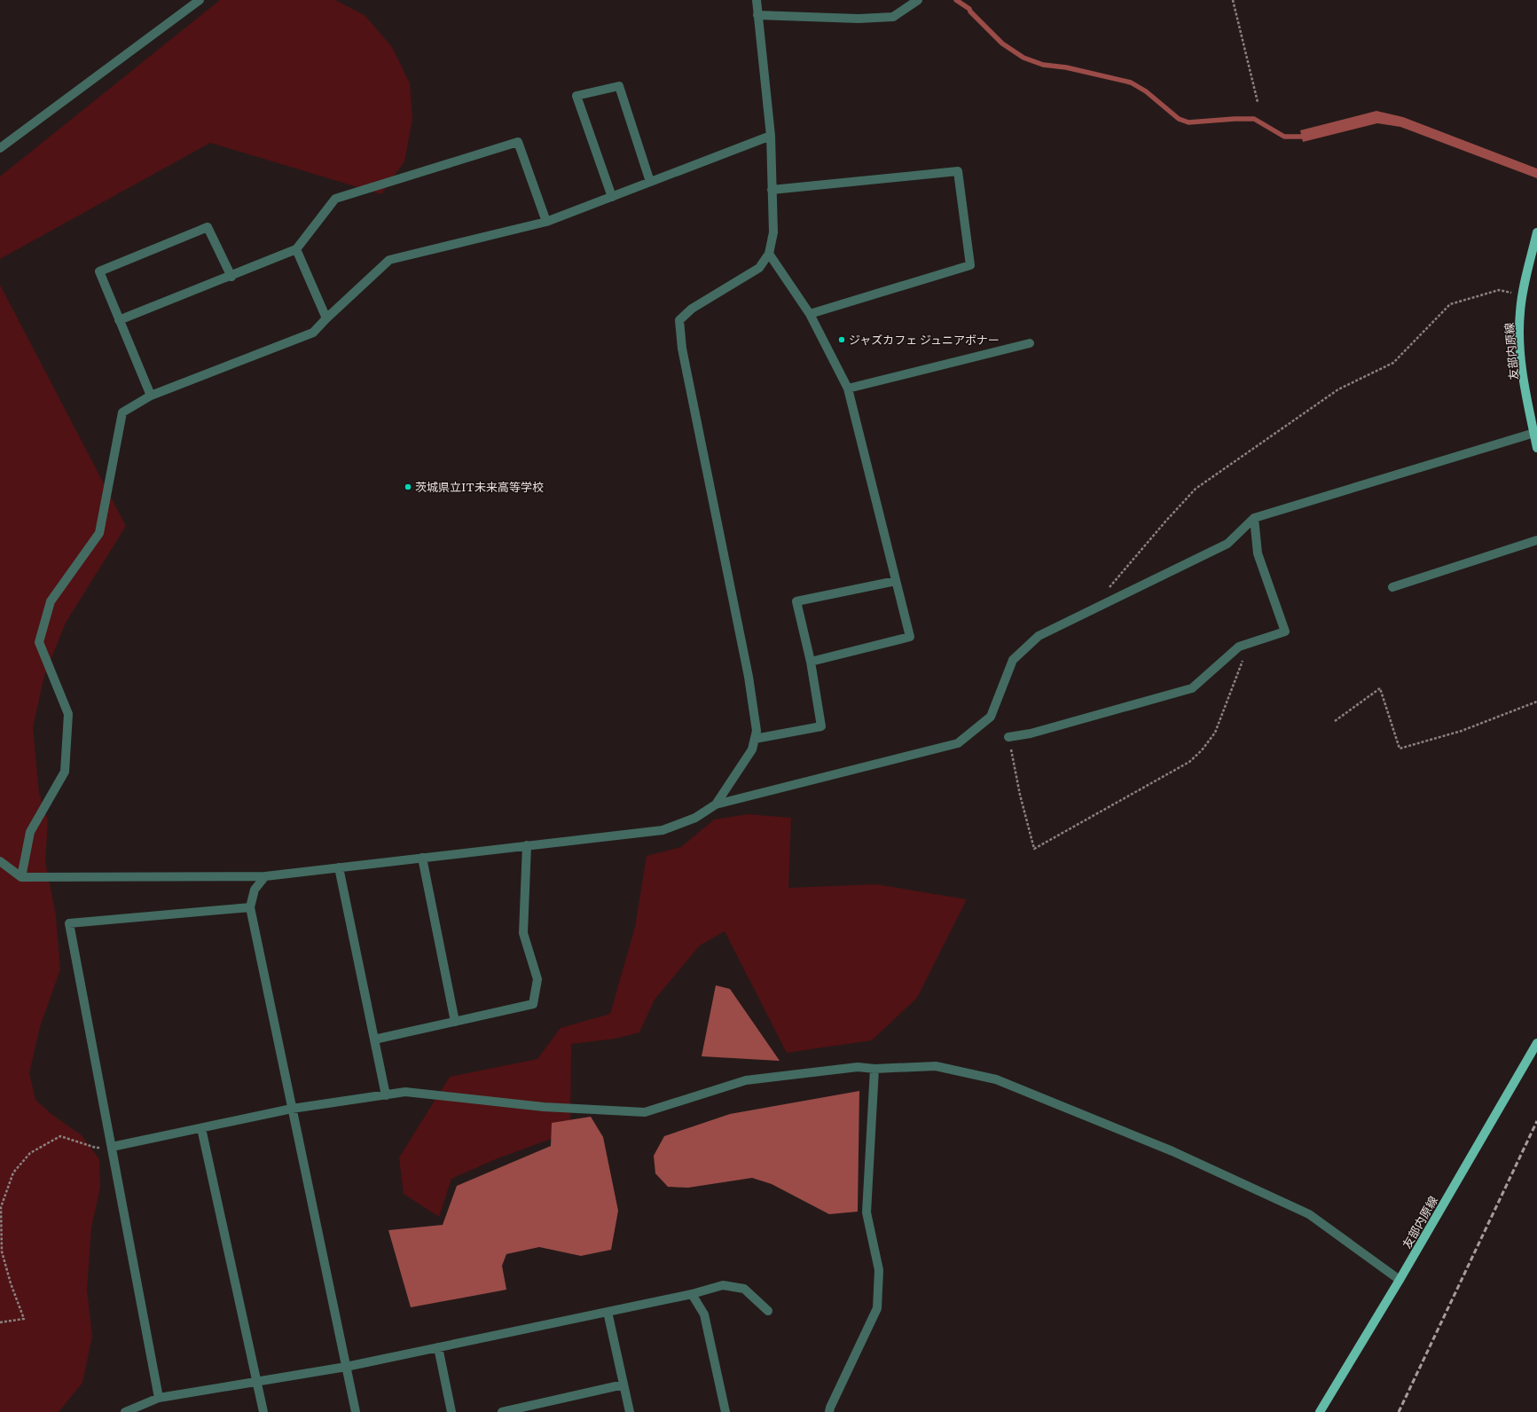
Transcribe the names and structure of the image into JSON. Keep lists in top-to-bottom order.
{
  "streets": {
    "main road": ["友部内原線"]
  },
  "places": ["ジャズカフェ ジュニアボナー", "茨城県立IT未来高等学校"]
}
